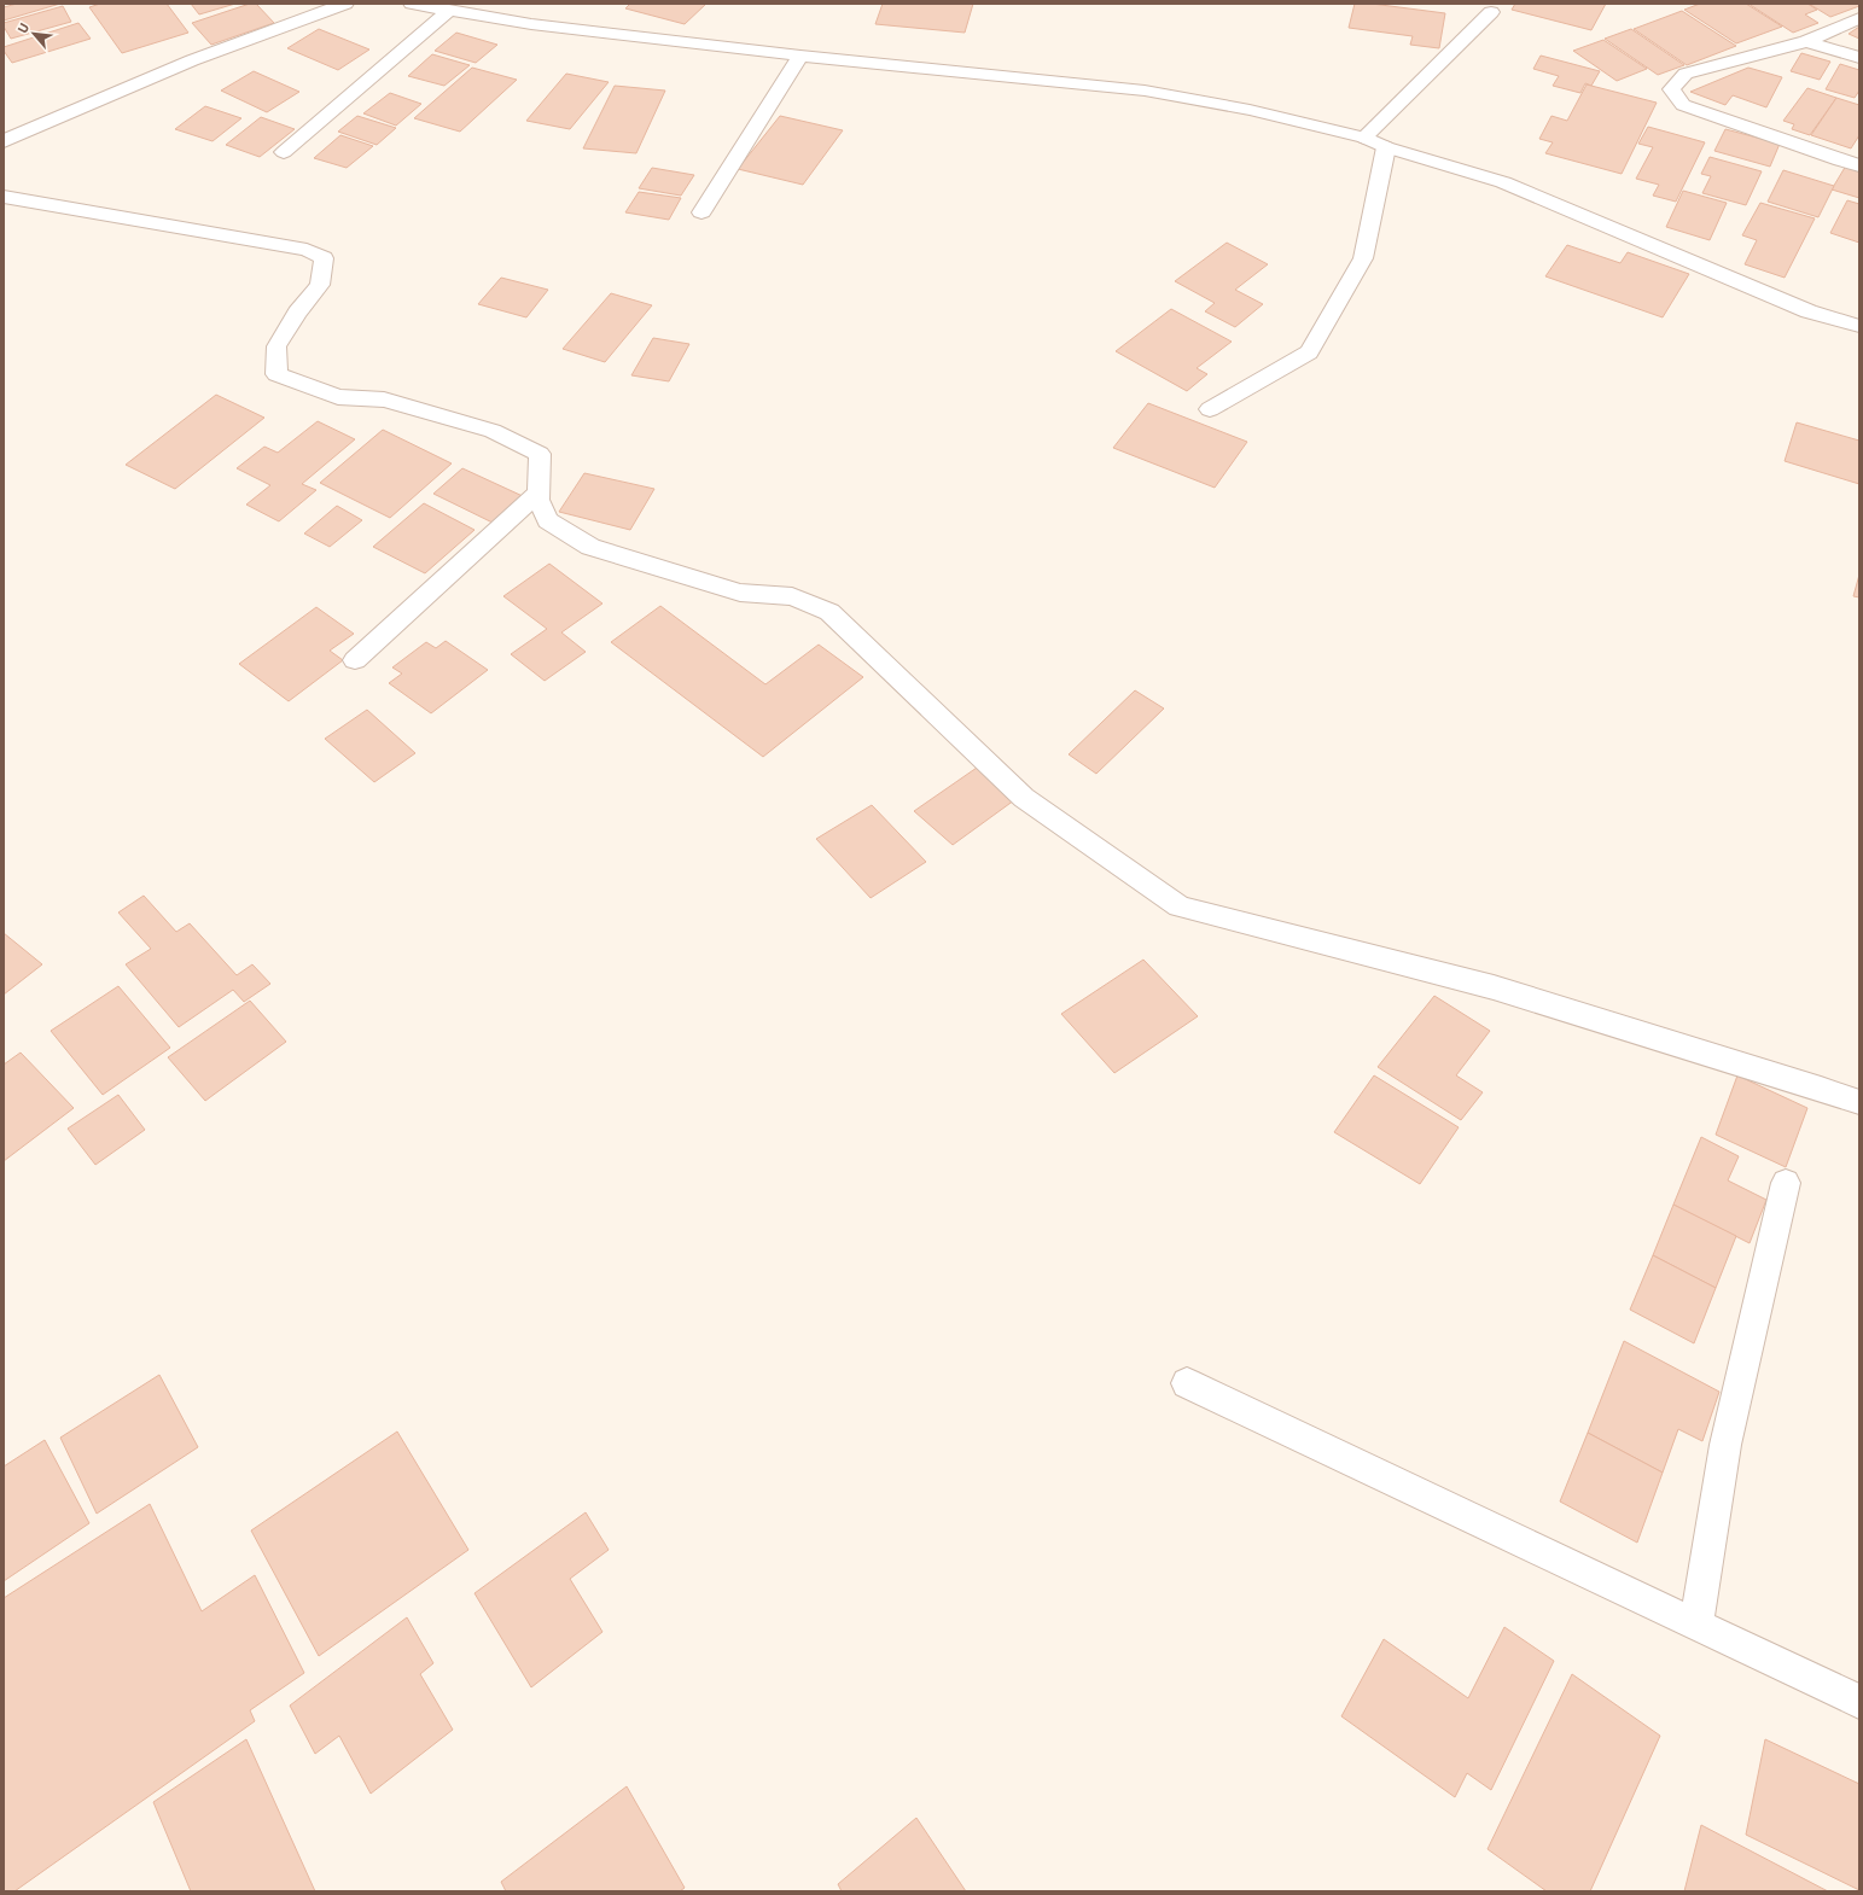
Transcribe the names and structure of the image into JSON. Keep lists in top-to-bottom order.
{
  "north": "top left"
}
